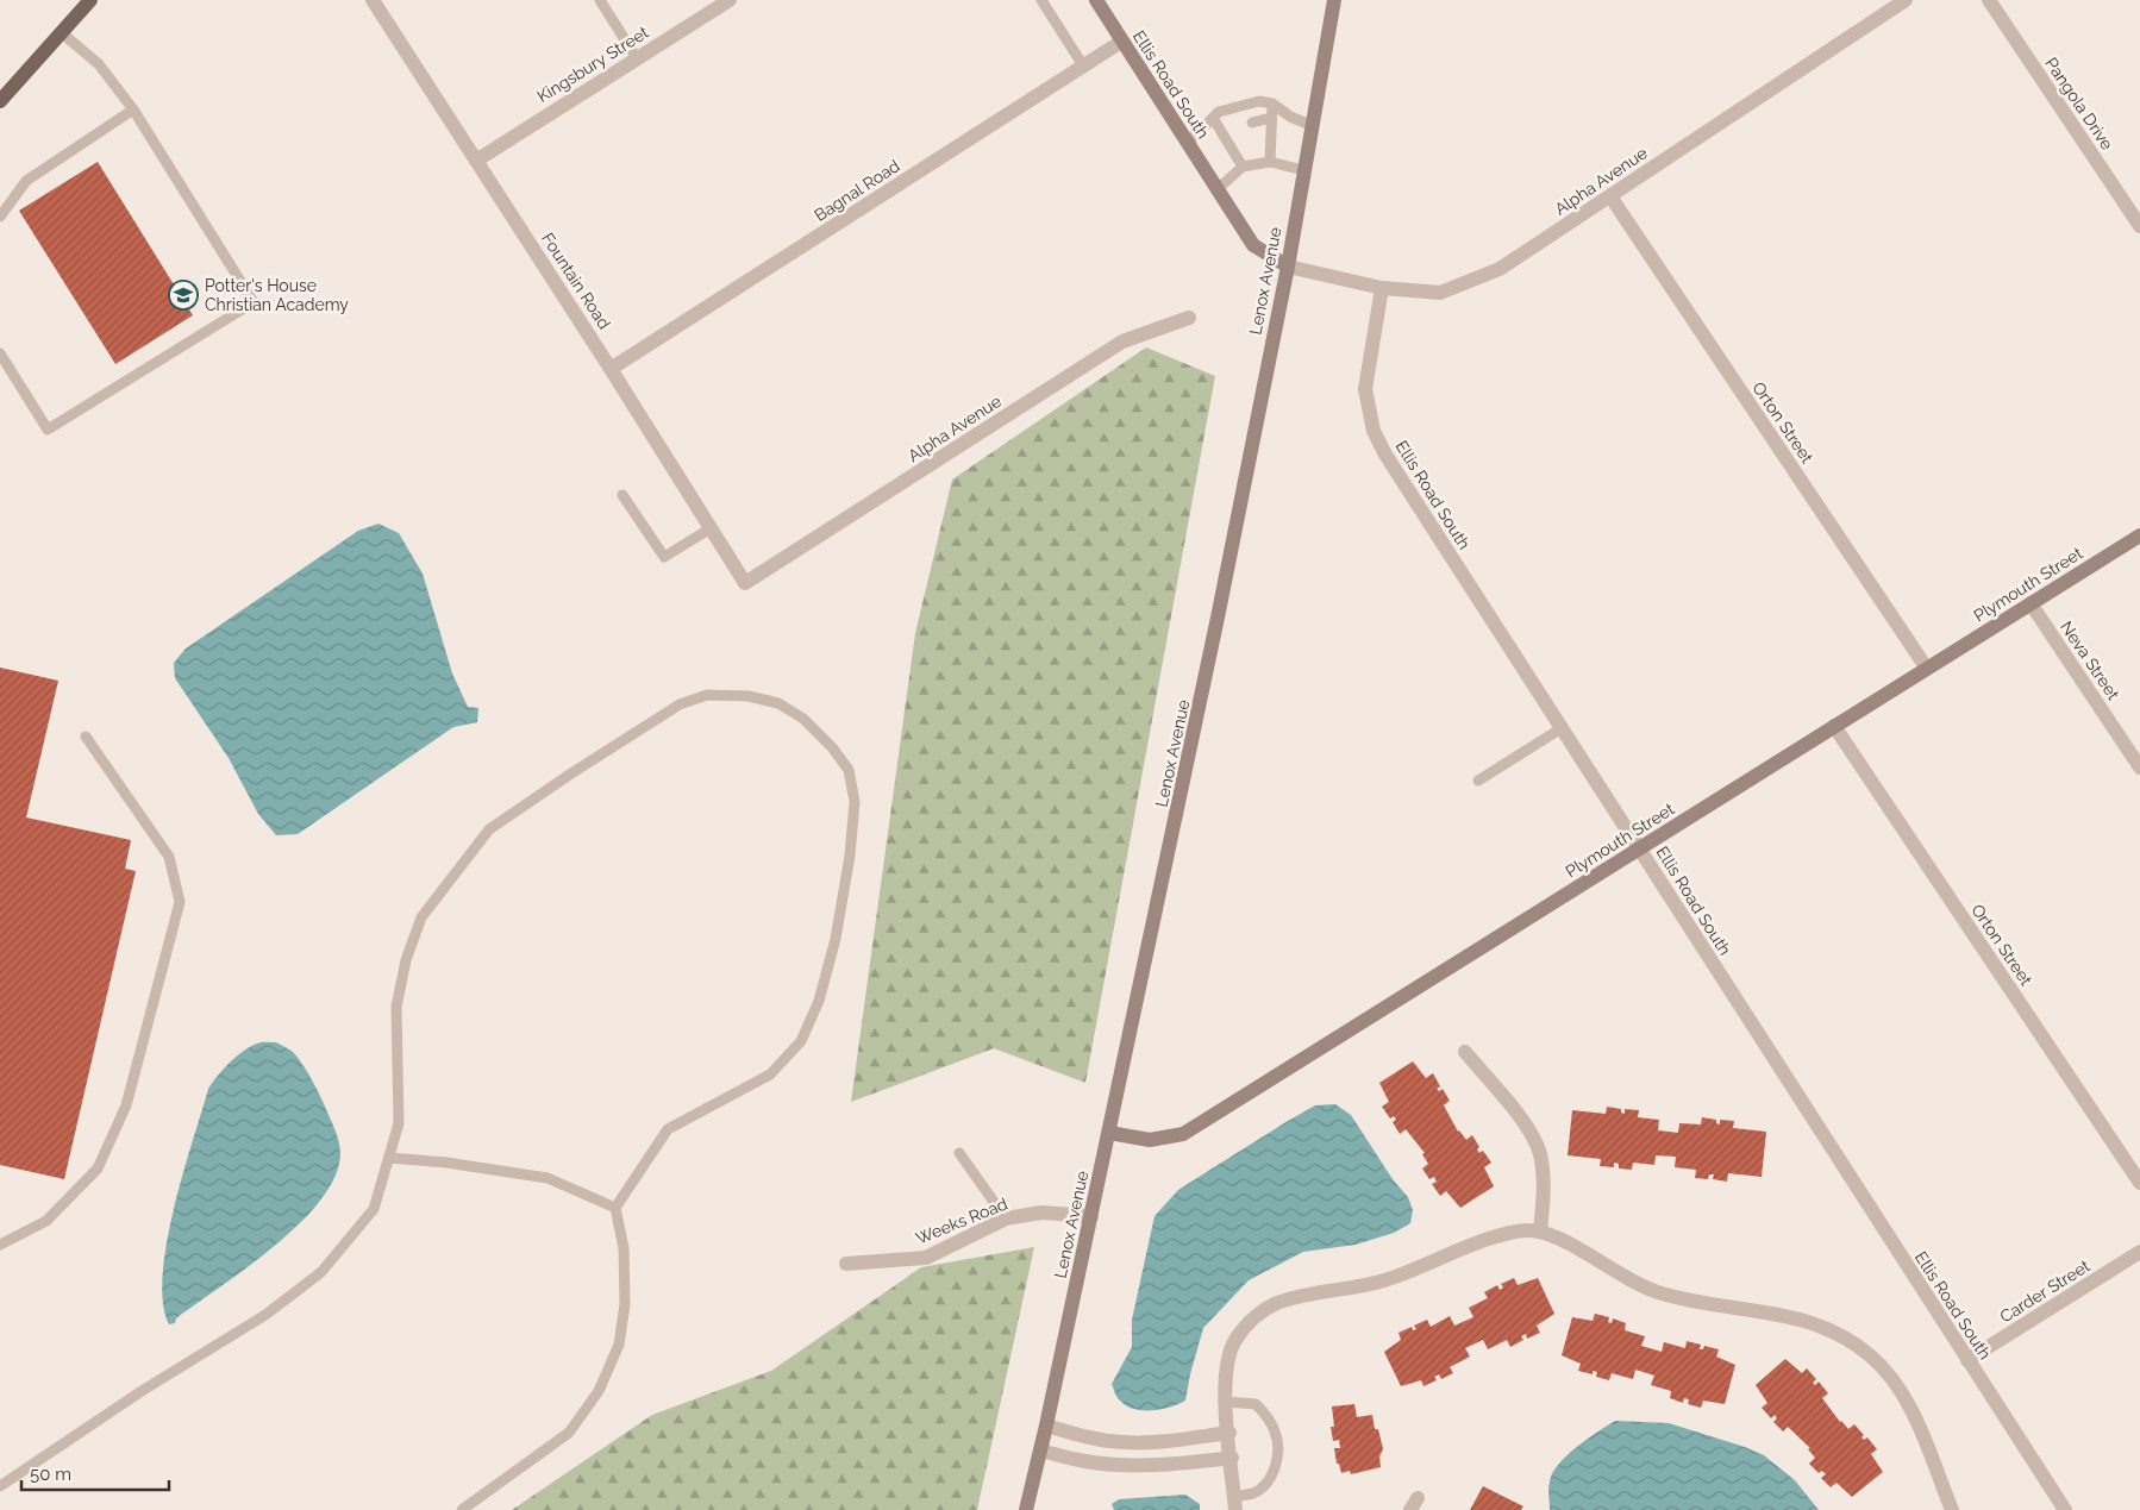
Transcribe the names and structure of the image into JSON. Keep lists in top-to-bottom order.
{
  "streets": {
    "main road": ["Ellis Road South", "Lenox Avenue", "Plymouth Street"],
    "street": [
      "Kingsbury Street",
      "Pangola Drive",
      "Alpha Avenue",
      "Bagnal Road",
      "Fountain Road",
      "Orton Street",
      "Neva Street",
      "Weeks Road",
      "Carder Street"
    ]
  },
  "crossings": [
    ["Kingsbury Street", "Fountain Road"],
    ["Ellis Road South", "Alpha Avenue"],
    ["Ellis Road South", "Bagnal Road"],
    ["Ellis Road South", "Lenox Avenue"],
    ["Ellis Road South", "Plymouth Street"],
    ["Ellis Road South", "Carder Street"],
    ["Alpha Avenue", "Fountain Road"],
    ["Alpha Avenue", "Lenox Avenue"],
    ["Alpha Avenue", "Orton Street"],
    ["Bagnal Road", "Fountain Road"],
    ["Lenox Avenue", "Plymouth Street"],
    ["Lenox Avenue", "Weeks Road"],
    ["Orton Street", "Plymouth Street"],
    ["Plymouth Street", "Neva Street"]
  ],
  "places": {
    "school or university": ["Potter's House Christian Academy"]
  },
  "scale_bar": "50 m"
}
